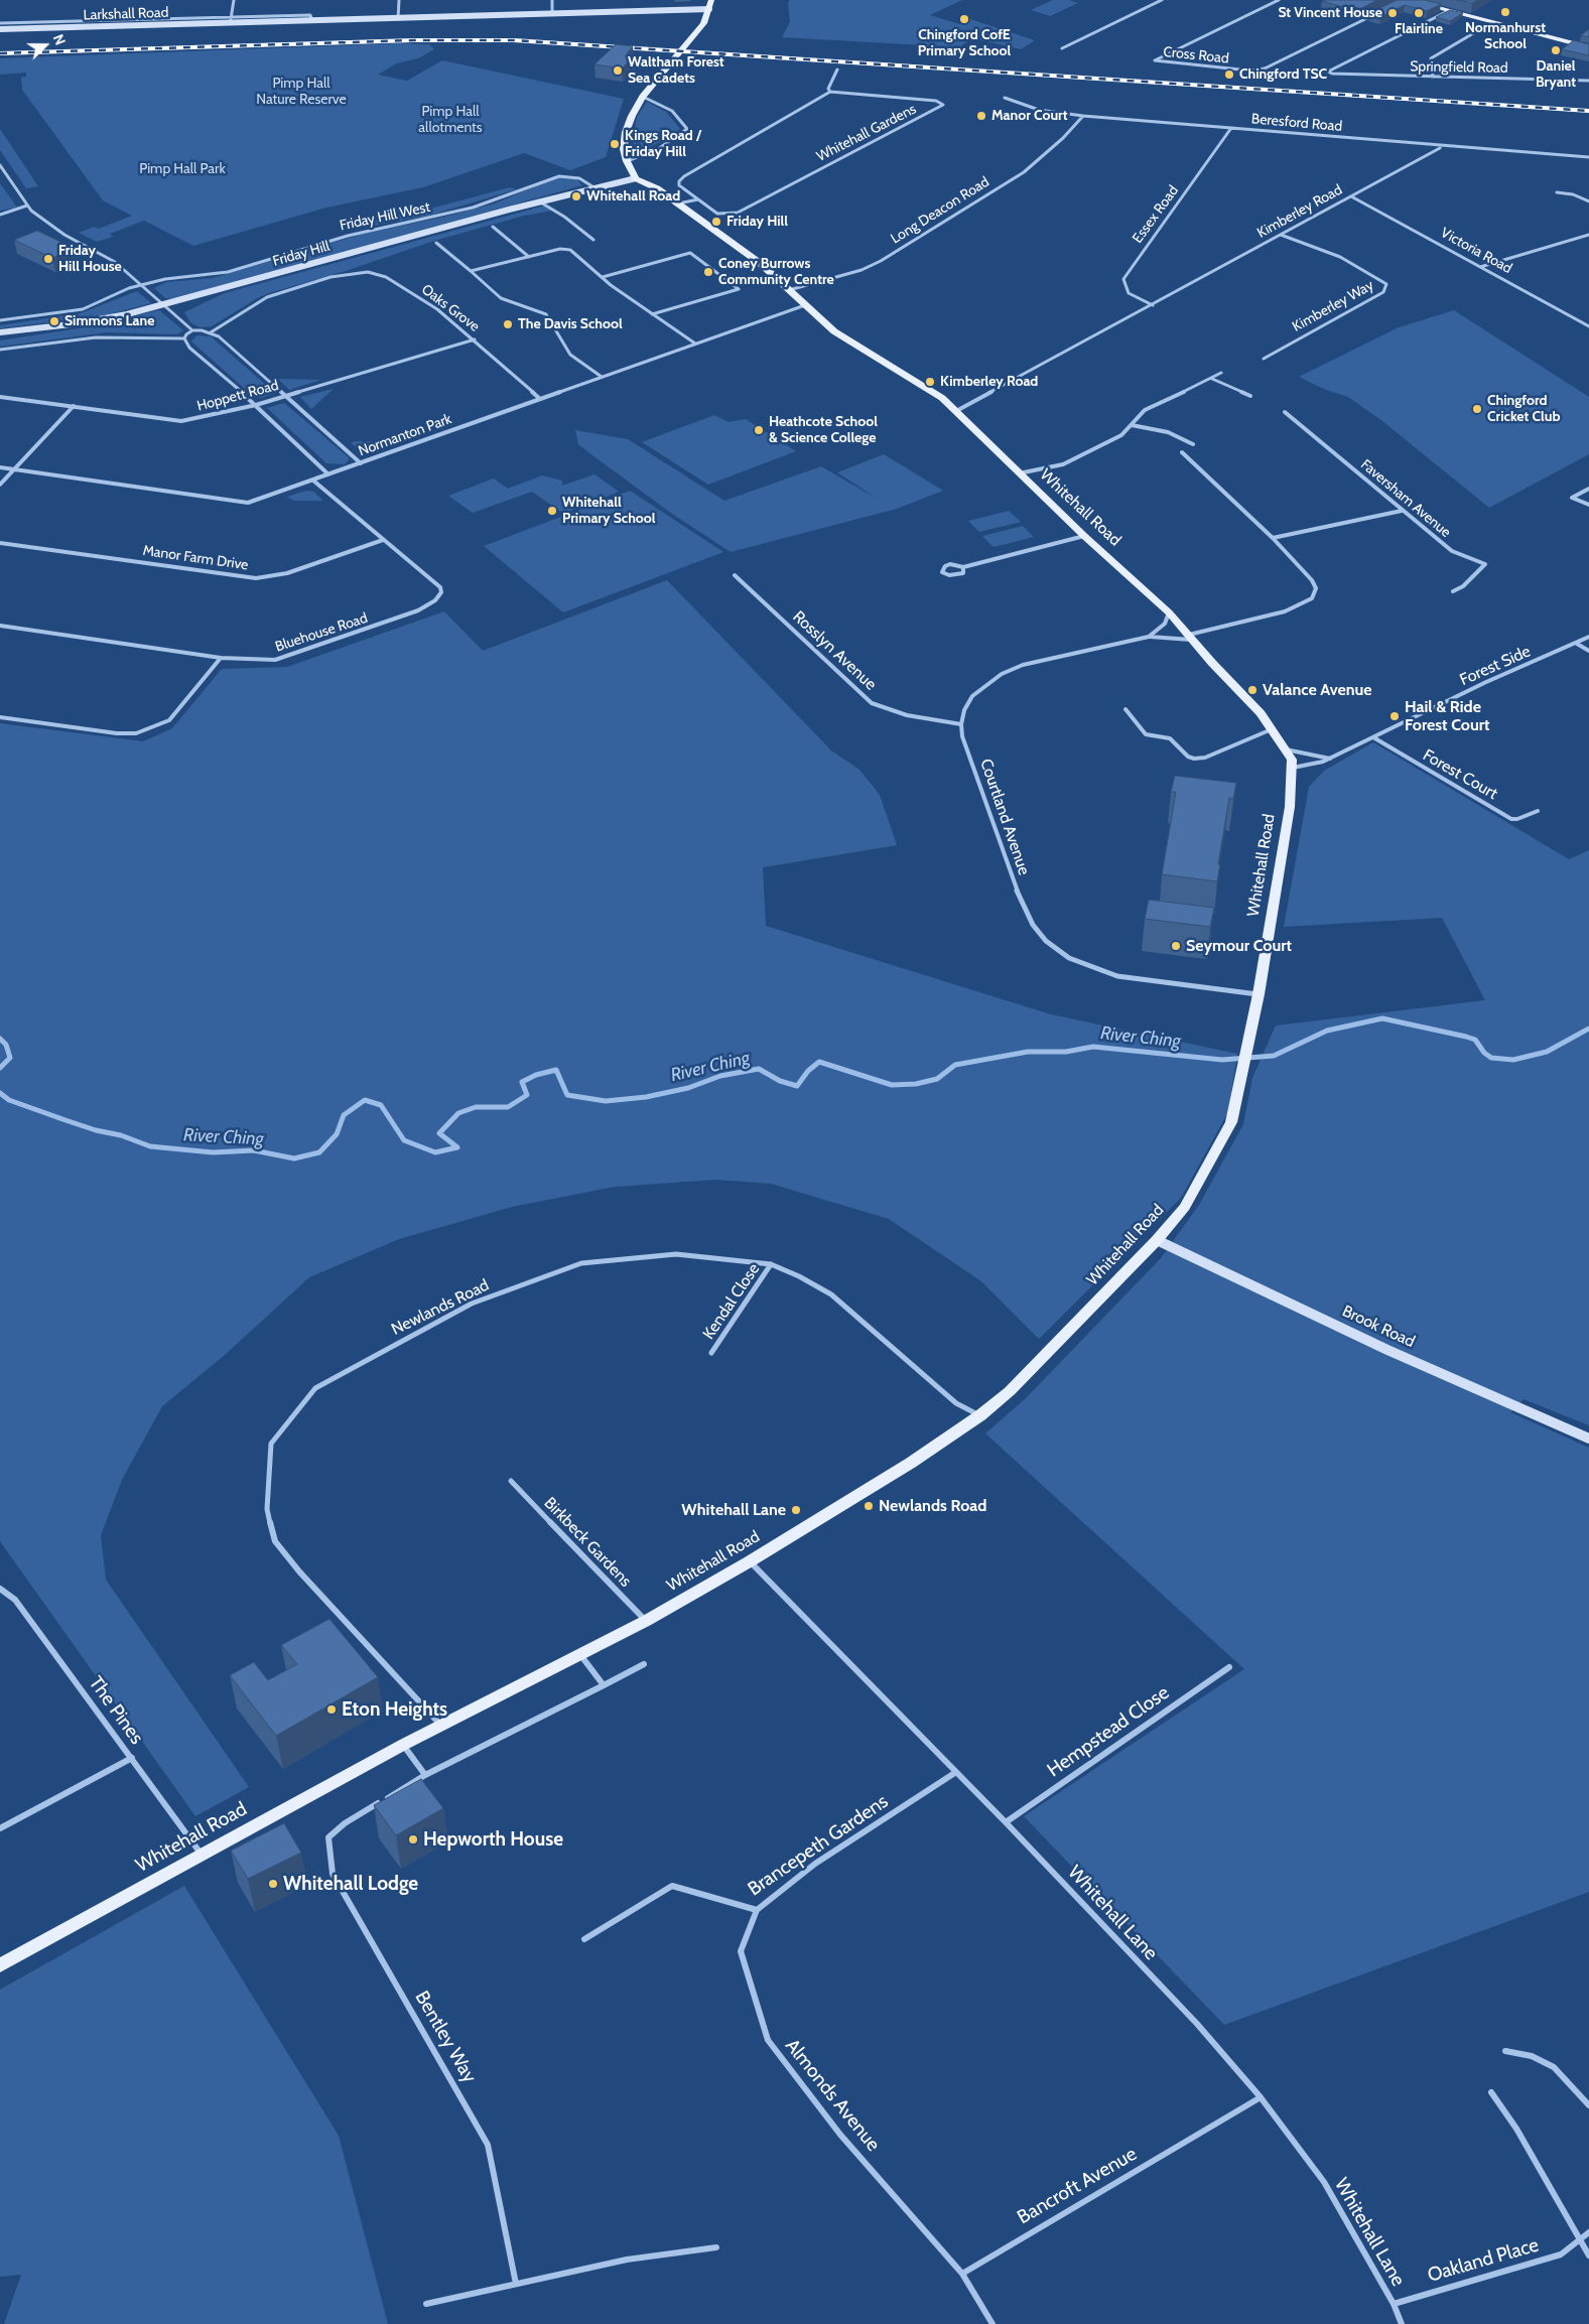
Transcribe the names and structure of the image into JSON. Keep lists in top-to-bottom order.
{
  "streets": {
    "main road": [
      "Larkshall Road",
      "Friday Hill",
      "Whitehall Road",
      "Brook Road"
    ],
    "street": [
      "Cross Road",
      "Springfield Road",
      "Beresford Road",
      "Whitehall Gardens",
      "Long Deacon Road",
      "Kimberley Road",
      "Essex Road",
      "Friday Hill West",
      "Victoria Road",
      "Kimberley Way",
      "Oaks Grove",
      "Hoppett Road",
      "Normanton Park",
      "Faversham Avenue",
      "Manor Farm Drive",
      "Bluehouse Road",
      "Rosslyn Avenue",
      "Forest Side",
      "Forest Court",
      "Courtland Avenue",
      "Kendal Close",
      "Newlands Road",
      "Birkbeck Gardens",
      "The Pines",
      "Hempstead Close",
      "Brancepeth Gardens",
      "Whitehall Lane",
      "Bentley Way",
      "Almonds Avenue",
      "Bancroft Avenue",
      "Oakland Place"
    ]
  },
  "crossings": [
    ["Beresford Road", "Long Deacon Road"],
    ["Beresford Road", "Kimberley Road"],
    ["Beresford Road", "Essex Road"],
    ["Long Deacon Road", "Whitehall Road"],
    ["Kimberley Road", "Essex Road"],
    ["Kimberley Road", "Victoria Road"],
    ["Kimberley Road", "Kimberley Way"],
    ["Kimberley Road", "Whitehall Road"],
    ["Friday Hill West", "Friday Hill"],
    ["Friday Hill", "Whitehall Road"],
    ["Oaks Grove", "Hoppett Road"],
    ["Oaks Grove", "Normanton Park"],
    ["Normanton Park", "Whitehall Road"],
    ["Normanton Park", "Bluehouse Road"],
    ["Whitehall Road", "Forest Side"],
    ["Whitehall Road", "Courtland Avenue"],
    ["Whitehall Road", "Newlands Road"],
    ["Whitehall Road", "Brook Road"],
    ["Whitehall Road", "Birkbeck Gardens"],
    ["Whitehall Road", "The Pines"],
    ["Whitehall Road", "Whitehall Lane"],
    ["Manor Farm Drive", "Bluehouse Road"],
    ["Rosslyn Avenue", "Courtland Avenue"],
    ["Forest Side", "Forest Court"],
    ["Kendal Close", "Newlands Road"],
    ["Hempstead Close", "Whitehall Lane"],
    ["Brancepeth Gardens", "Whitehall Lane"],
    ["Brancepeth Gardens", "Almonds Avenue"],
    ["Whitehall Lane", "Bancroft Avenue"],
    ["Whitehall Lane", "Oakland Place"],
    ["Almonds Avenue", "Bancroft Avenue"]
  ],
  "water": ["River Ching"],
  "parks": ["Pimp Hall Nature Reserve", "Pimp Hall allotments", "Pimp Hall Park"],
  "places": [
    "Normanhurst School",
    "St Vincent House",
    "Flairline",
    "Chingford CofE Primary School",
    "Daniel Bryant",
    "Waltham Forest Sea Cadets",
    "Chingford TSC",
    "Manor Court",
    "Kings Road / Friday Hill",
    "Whitehall Road",
    "Friday Hill",
    "Friday Hill House",
    "Coney Burrows Community Centre",
    "Simmons Lane",
    "The Davis School",
    "Kimberley Road",
    "Chingford Cricket Club",
    "Heathcote School & Science College",
    "Whitehall Primary School",
    "Valance Avenue",
    "Hail & Ride Forest Court",
    "Seymour Court",
    "Newlands Road",
    "Whitehall Lane",
    "Eton Heights",
    "Hepworth House",
    "Whitehall Lodge"
  ],
  "north": "right"
}
